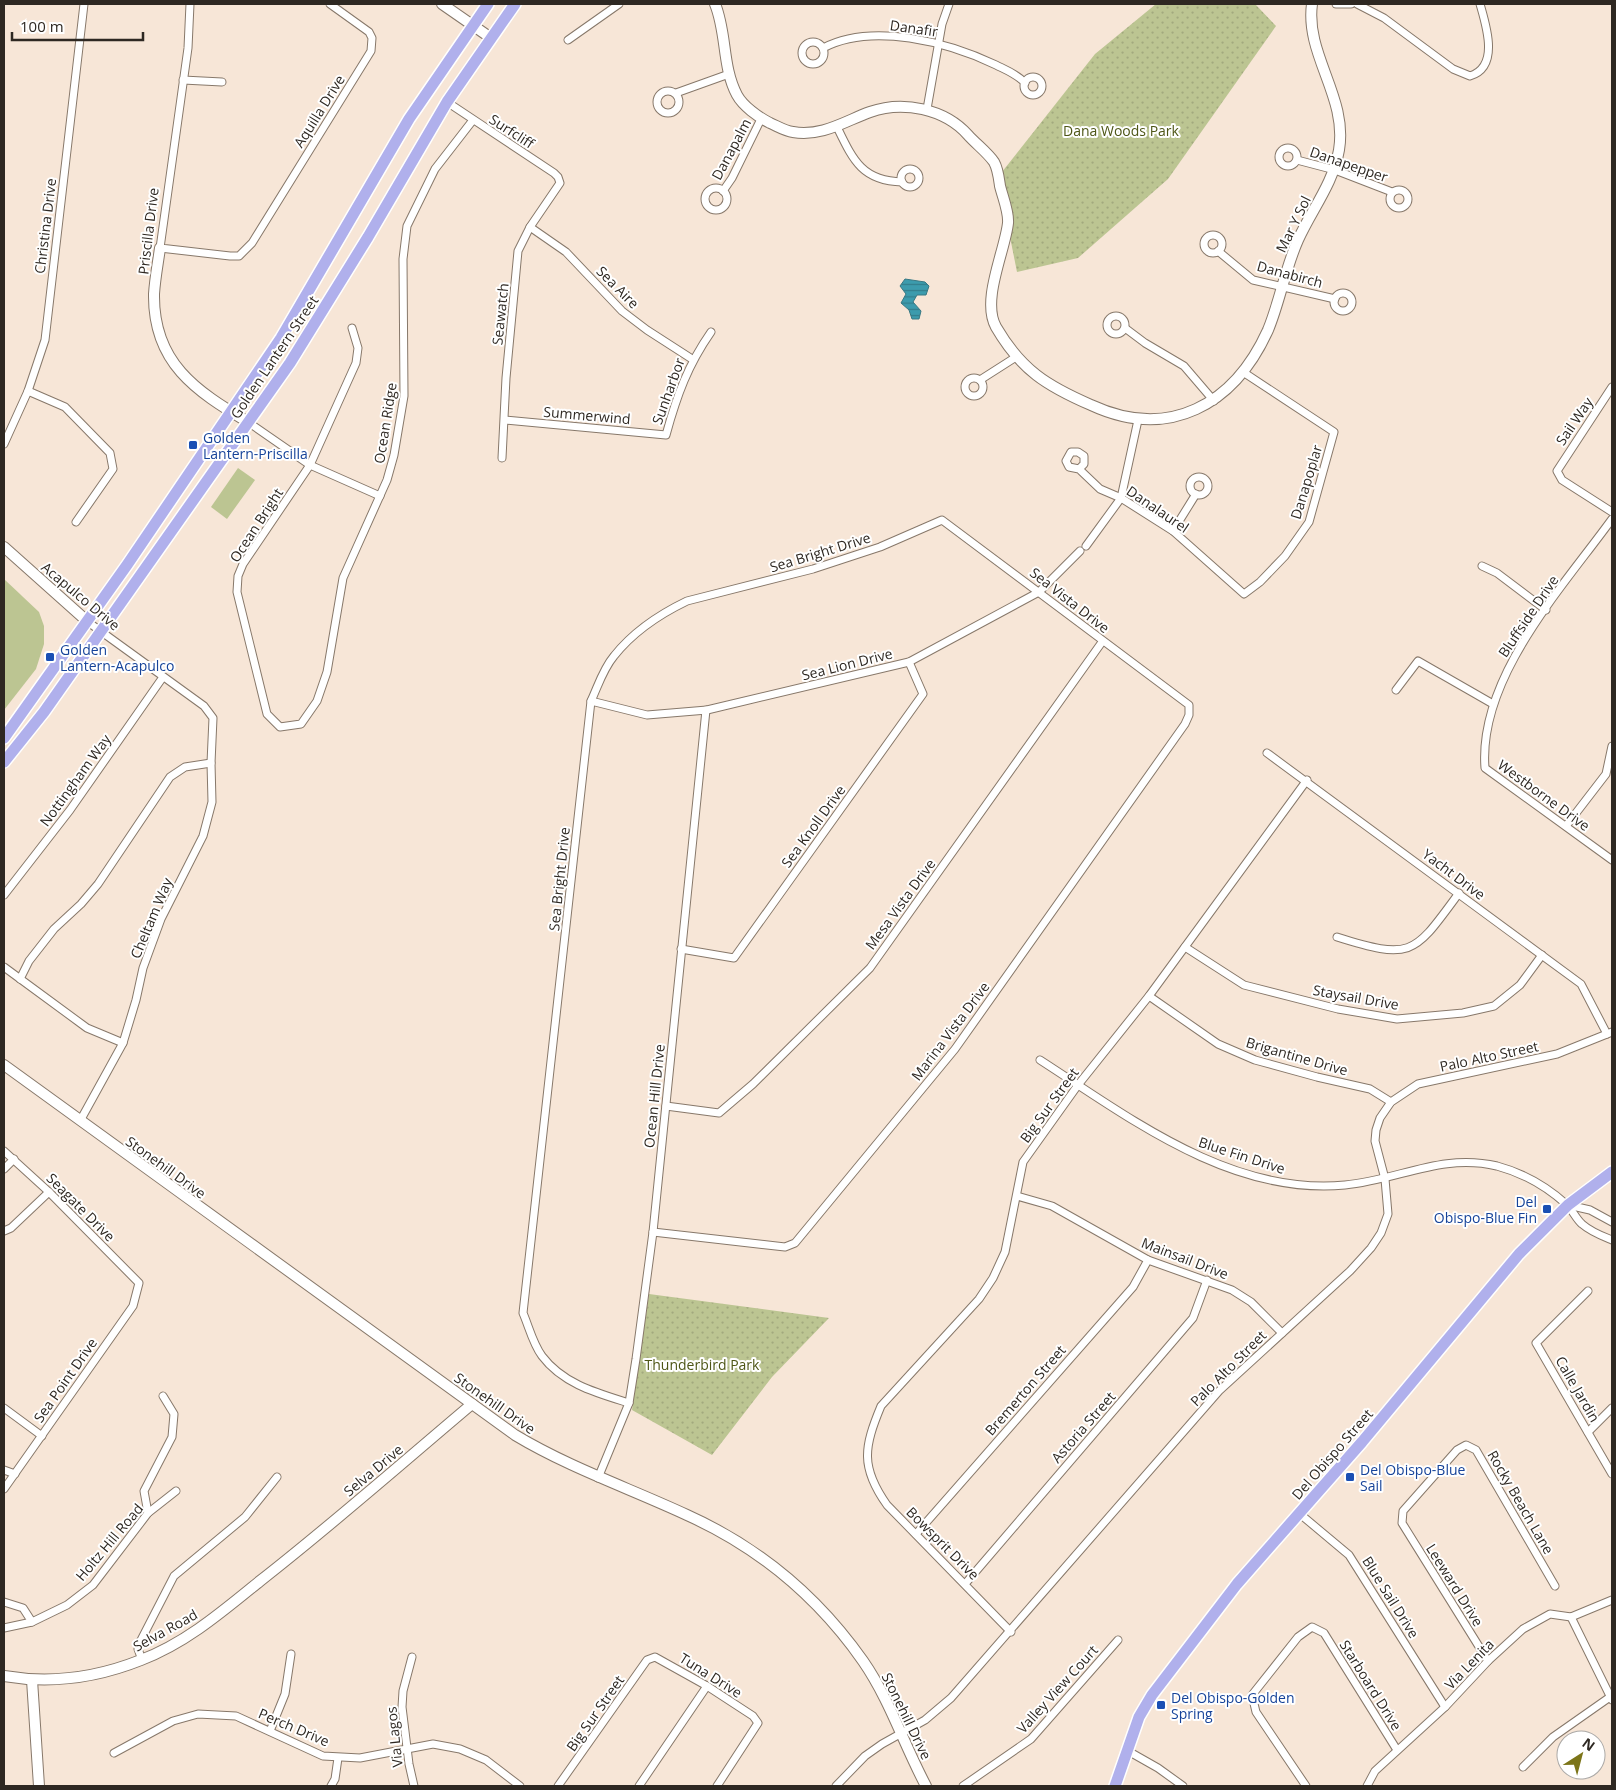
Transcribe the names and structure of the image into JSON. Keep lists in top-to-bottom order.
{
  "streets": {
    "main road": ["Golden Lantern Street", "Del Obispo Street"],
    "street": [
      "Danafir",
      "Aquilla Drive",
      "Surfcliff",
      "Danapalm",
      "Danapepper",
      "Mar Y Sol",
      "Christina Drive",
      "Priscilla Drive",
      "Danabirch",
      "Sea Aire",
      "Seawatch",
      "Sunharbor",
      "Summerwind",
      "Sail Way",
      "Ocean Ridge",
      "Danapoplar",
      "Danalaurel",
      "Ocean Bright",
      "Sea Bright Drive",
      "Acapulco Drive",
      "Sea Vista Drive",
      "Bluffside Drive",
      "Sea Lion Drive",
      "Nottingham Way",
      "Westborne Drive",
      "Sea Knoll Drive",
      "Yacht Drive",
      "Mesa Vista Drive",
      "Cheltam Way",
      "Staysail Drive",
      "Marina Vista Drive",
      "Brigantine Drive",
      "Palo Alto Street",
      "Ocean Hill Drive",
      "Big Sur Street",
      "Blue Fin Drive",
      "Stonehill Drive",
      "Seagate Drive",
      "Mainsail Drive",
      "Sea Point Drive",
      "Calle Jardin",
      "Bremerton Street",
      "Astoria Street",
      "Selva Drive",
      "Rocky Beach Lane",
      "Holtz Hill Road",
      "Bowsprit Drive",
      "Leeward Drive",
      "Blue Sail Drive",
      "Selva Road",
      "Via Lenita",
      "Tuna Drive",
      "Starboard Drive",
      "Valley View Court",
      "Perch Drive",
      "Via Lagos"
    ]
  },
  "crossings": [
    ["Aquilla Drive", "Priscilla Drive"],
    ["Surfcliff", "Seawatch"],
    ["Surfcliff", "Golden Lantern Street"],
    ["Surfcliff", "Ocean Ridge"],
    ["Danapepper", "Mar Y Sol"],
    ["Mar Y Sol", "Danabirch"],
    ["Mar Y Sol", "Danapoplar"],
    ["Priscilla Drive", "Golden Lantern Street"],
    ["Sea Aire", "Seawatch"],
    ["Sea Aire", "Sunharbor"],
    ["Seawatch", "Summerwind"],
    ["Golden Lantern Street", "Acapulco Drive"],
    ["Sunharbor", "Summerwind"],
    ["Ocean Ridge", "Ocean Bright"],
    ["Danapoplar", "Danalaurel"],
    ["Sea Bright Drive", "Sea Vista Drive"],
    ["Sea Bright Drive", "Sea Lion Drive"],
    ["Sea Bright Drive", "Ocean Hill Drive"],
    ["Acapulco Drive", "Nottingham Way"],
    ["Acapulco Drive", "Cheltam Way"],
    ["Sea Vista Drive", "Sea Lion Drive"],
    ["Sea Vista Drive", "Mesa Vista Drive"],
    ["Sea Vista Drive", "Marina Vista Drive"],
    ["Bluffside Drive", "Westborne Drive"],
    ["Sea Lion Drive", "Sea Knoll Drive"],
    ["Sea Lion Drive", "Ocean Hill Drive"],
    ["Sea Knoll Drive", "Ocean Hill Drive"],
    ["Yacht Drive", "Staysail Drive"],
    ["Yacht Drive", "Palo Alto Street"],
    ["Yacht Drive", "Big Sur Street"],
    ["Mesa Vista Drive", "Ocean Hill Drive"],
    ["Cheltam Way", "Stonehill Drive"],
    ["Staysail Drive", "Big Sur Street"],
    ["Marina Vista Drive", "Ocean Hill Drive"],
    ["Brigantine Drive", "Palo Alto Street"],
    ["Brigantine Drive", "Big Sur Street"],
    ["Palo Alto Street", "Blue Fin Drive"],
    ["Palo Alto Street", "Stonehill Drive"],
    ["Palo Alto Street", "Mainsail Drive"],
    ["Palo Alto Street", "Bowsprit Drive"],
    ["Ocean Hill Drive", "Stonehill Drive"],
    ["Big Sur Street", "Blue Fin Drive"],
    ["Big Sur Street", "Mainsail Drive"],
    ["Big Sur Street", "Bowsprit Drive"],
    ["Big Sur Street", "Tuna Drive"],
    ["Blue Fin Drive", "Del Obispo Street"],
    ["Stonehill Drive", "Selva Drive"],
    ["Seagate Drive", "Sea Point Drive"],
    ["Mainsail Drive", "Bremerton Street"],
    ["Mainsail Drive", "Astoria Street"],
    ["Bremerton Street", "Bowsprit Drive"],
    ["Astoria Street", "Bowsprit Drive"],
    ["Del Obispo Street", "Blue Sail Drive"],
    ["Selva Drive", "Selva Road"],
    ["Rocky Beach Lane", "Leeward Drive"],
    ["Leeward Drive", "Via Lenita"],
    ["Blue Sail Drive", "Via Lenita"],
    ["Via Lenita", "Starboard Drive"],
    ["Perch Drive", "Via Lagos"]
  ],
  "parks": ["Dana Woods Park", "Thunderbird Park"],
  "places": {
    "transit": [
      "Golden Lantern-Priscilla",
      "Golden Lantern-Acapulco",
      "Del Obispo-Blue Fin",
      "Del Obispo-Blue Sail",
      "Del Obispo-Golden Spring"
    ]
  },
  "scale_bar": "100 m",
  "north": "top right"
}
